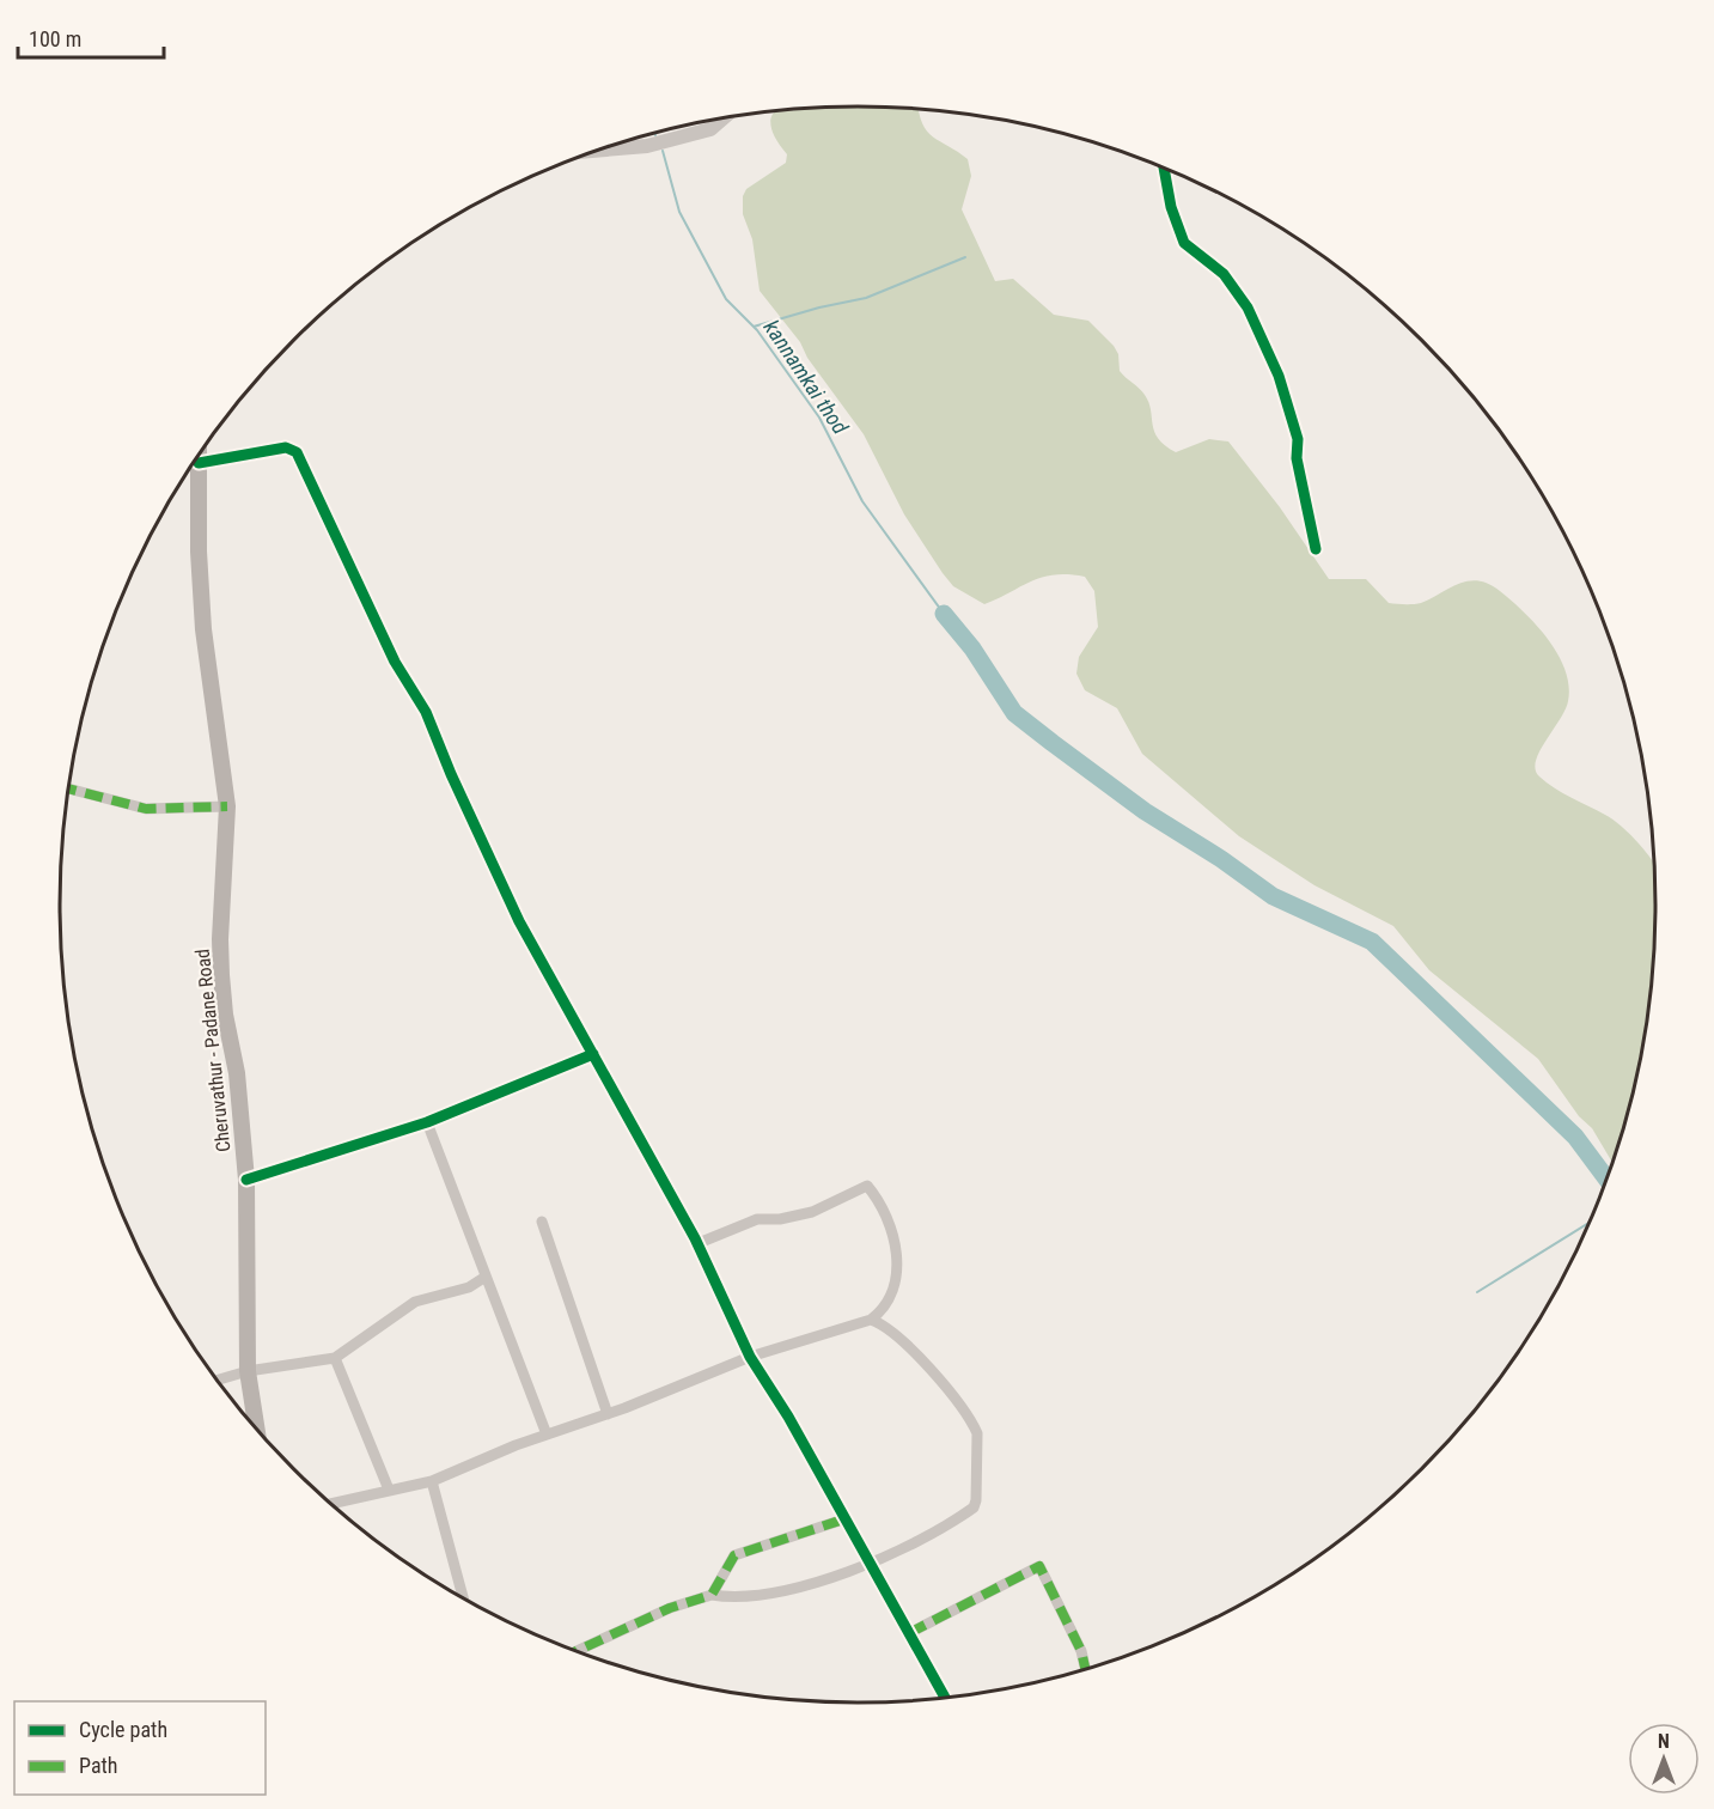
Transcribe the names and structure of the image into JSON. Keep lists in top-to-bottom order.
{
  "streets": {
    "main road": ["Cheruvathur - Padane Road"]
  },
  "water": ["kannamkai thod"],
  "legend": ["Cycle path", "Path"],
  "scale_bar": "100 m",
  "north": "top"
}
